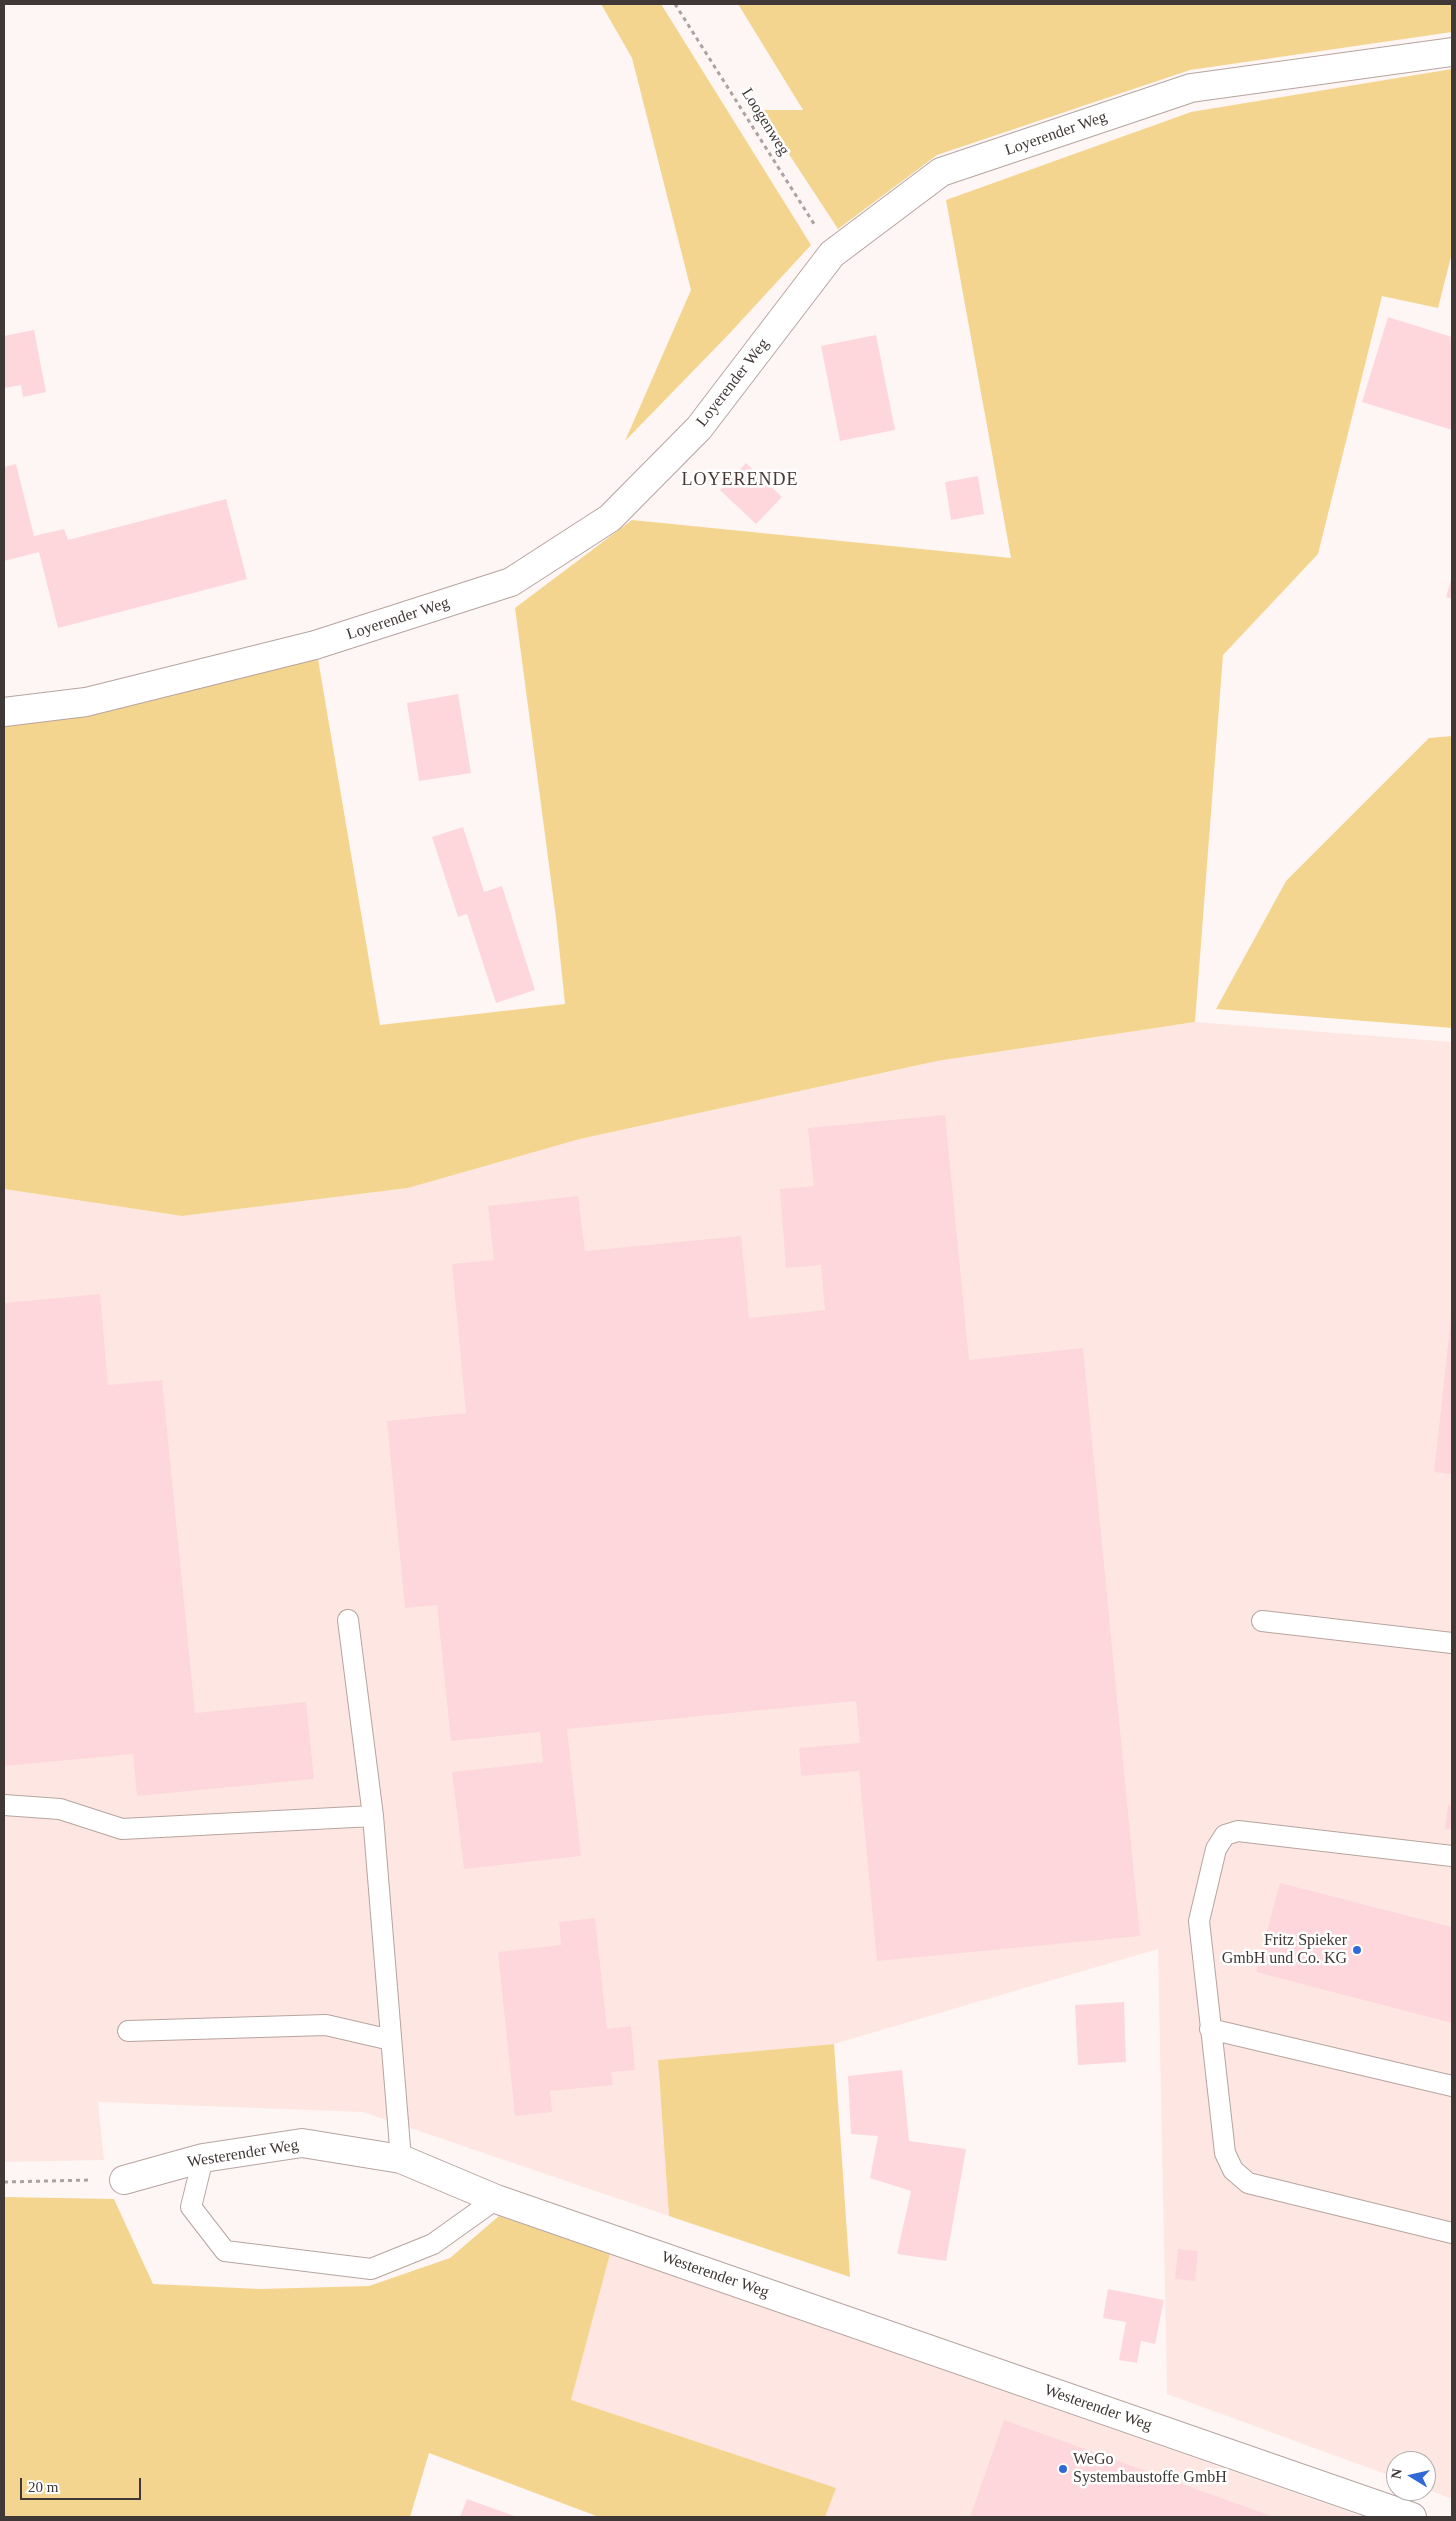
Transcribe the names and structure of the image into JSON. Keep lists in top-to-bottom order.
{
  "streets": {
    "street": ["Loyerender Weg", "Westerender Weg"],
    "path": ["Loogenweg"]
  },
  "crossings": [
    ["Loogenweg", "Loyerender Weg"]
  ],
  "districts": ["LOYERENDE"],
  "places": ["Fritz Spieker GmbH und Co. KG", "WeGo Systembaustoffe GmbH"],
  "scale_bar": "20 m",
  "north": "left"
}
